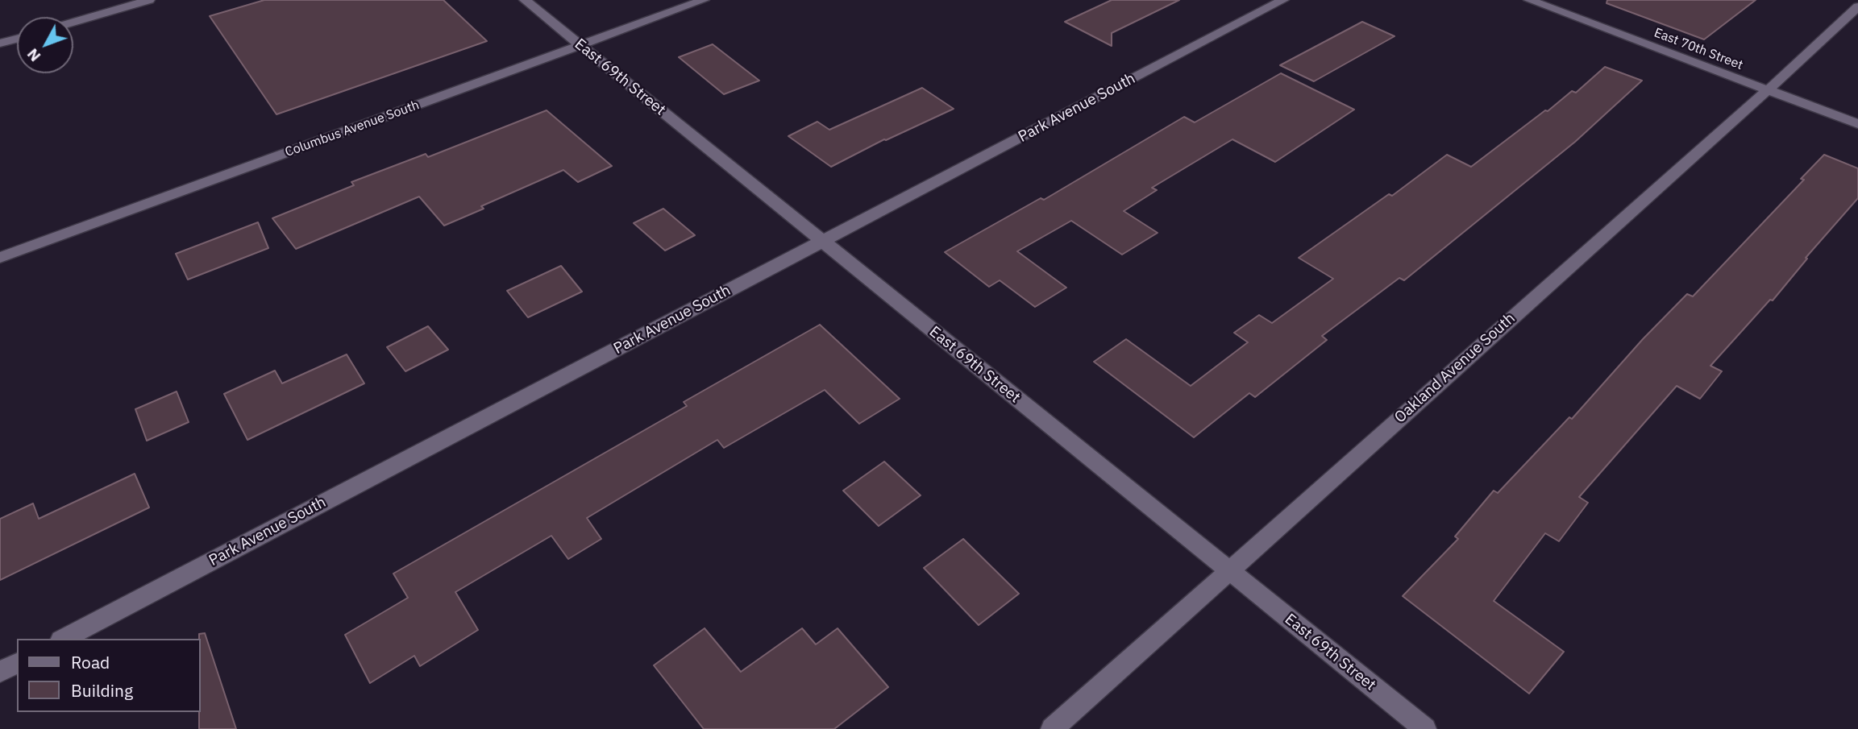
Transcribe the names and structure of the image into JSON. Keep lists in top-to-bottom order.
{
  "streets": {
    "street": [
      "East 70th Street",
      "East 69th Street",
      "Park Avenue South",
      "Columbus Avenue South",
      "Oakland Avenue South"
    ]
  },
  "crossings": [
    ["East 70th Street", "Oakland Avenue South"],
    ["East 69th Street", "Park Avenue South"],
    ["East 69th Street", "Columbus Avenue South"],
    ["East 69th Street", "Oakland Avenue South"]
  ],
  "legend": ["Road", "Building"],
  "north": "bottom left"
}
